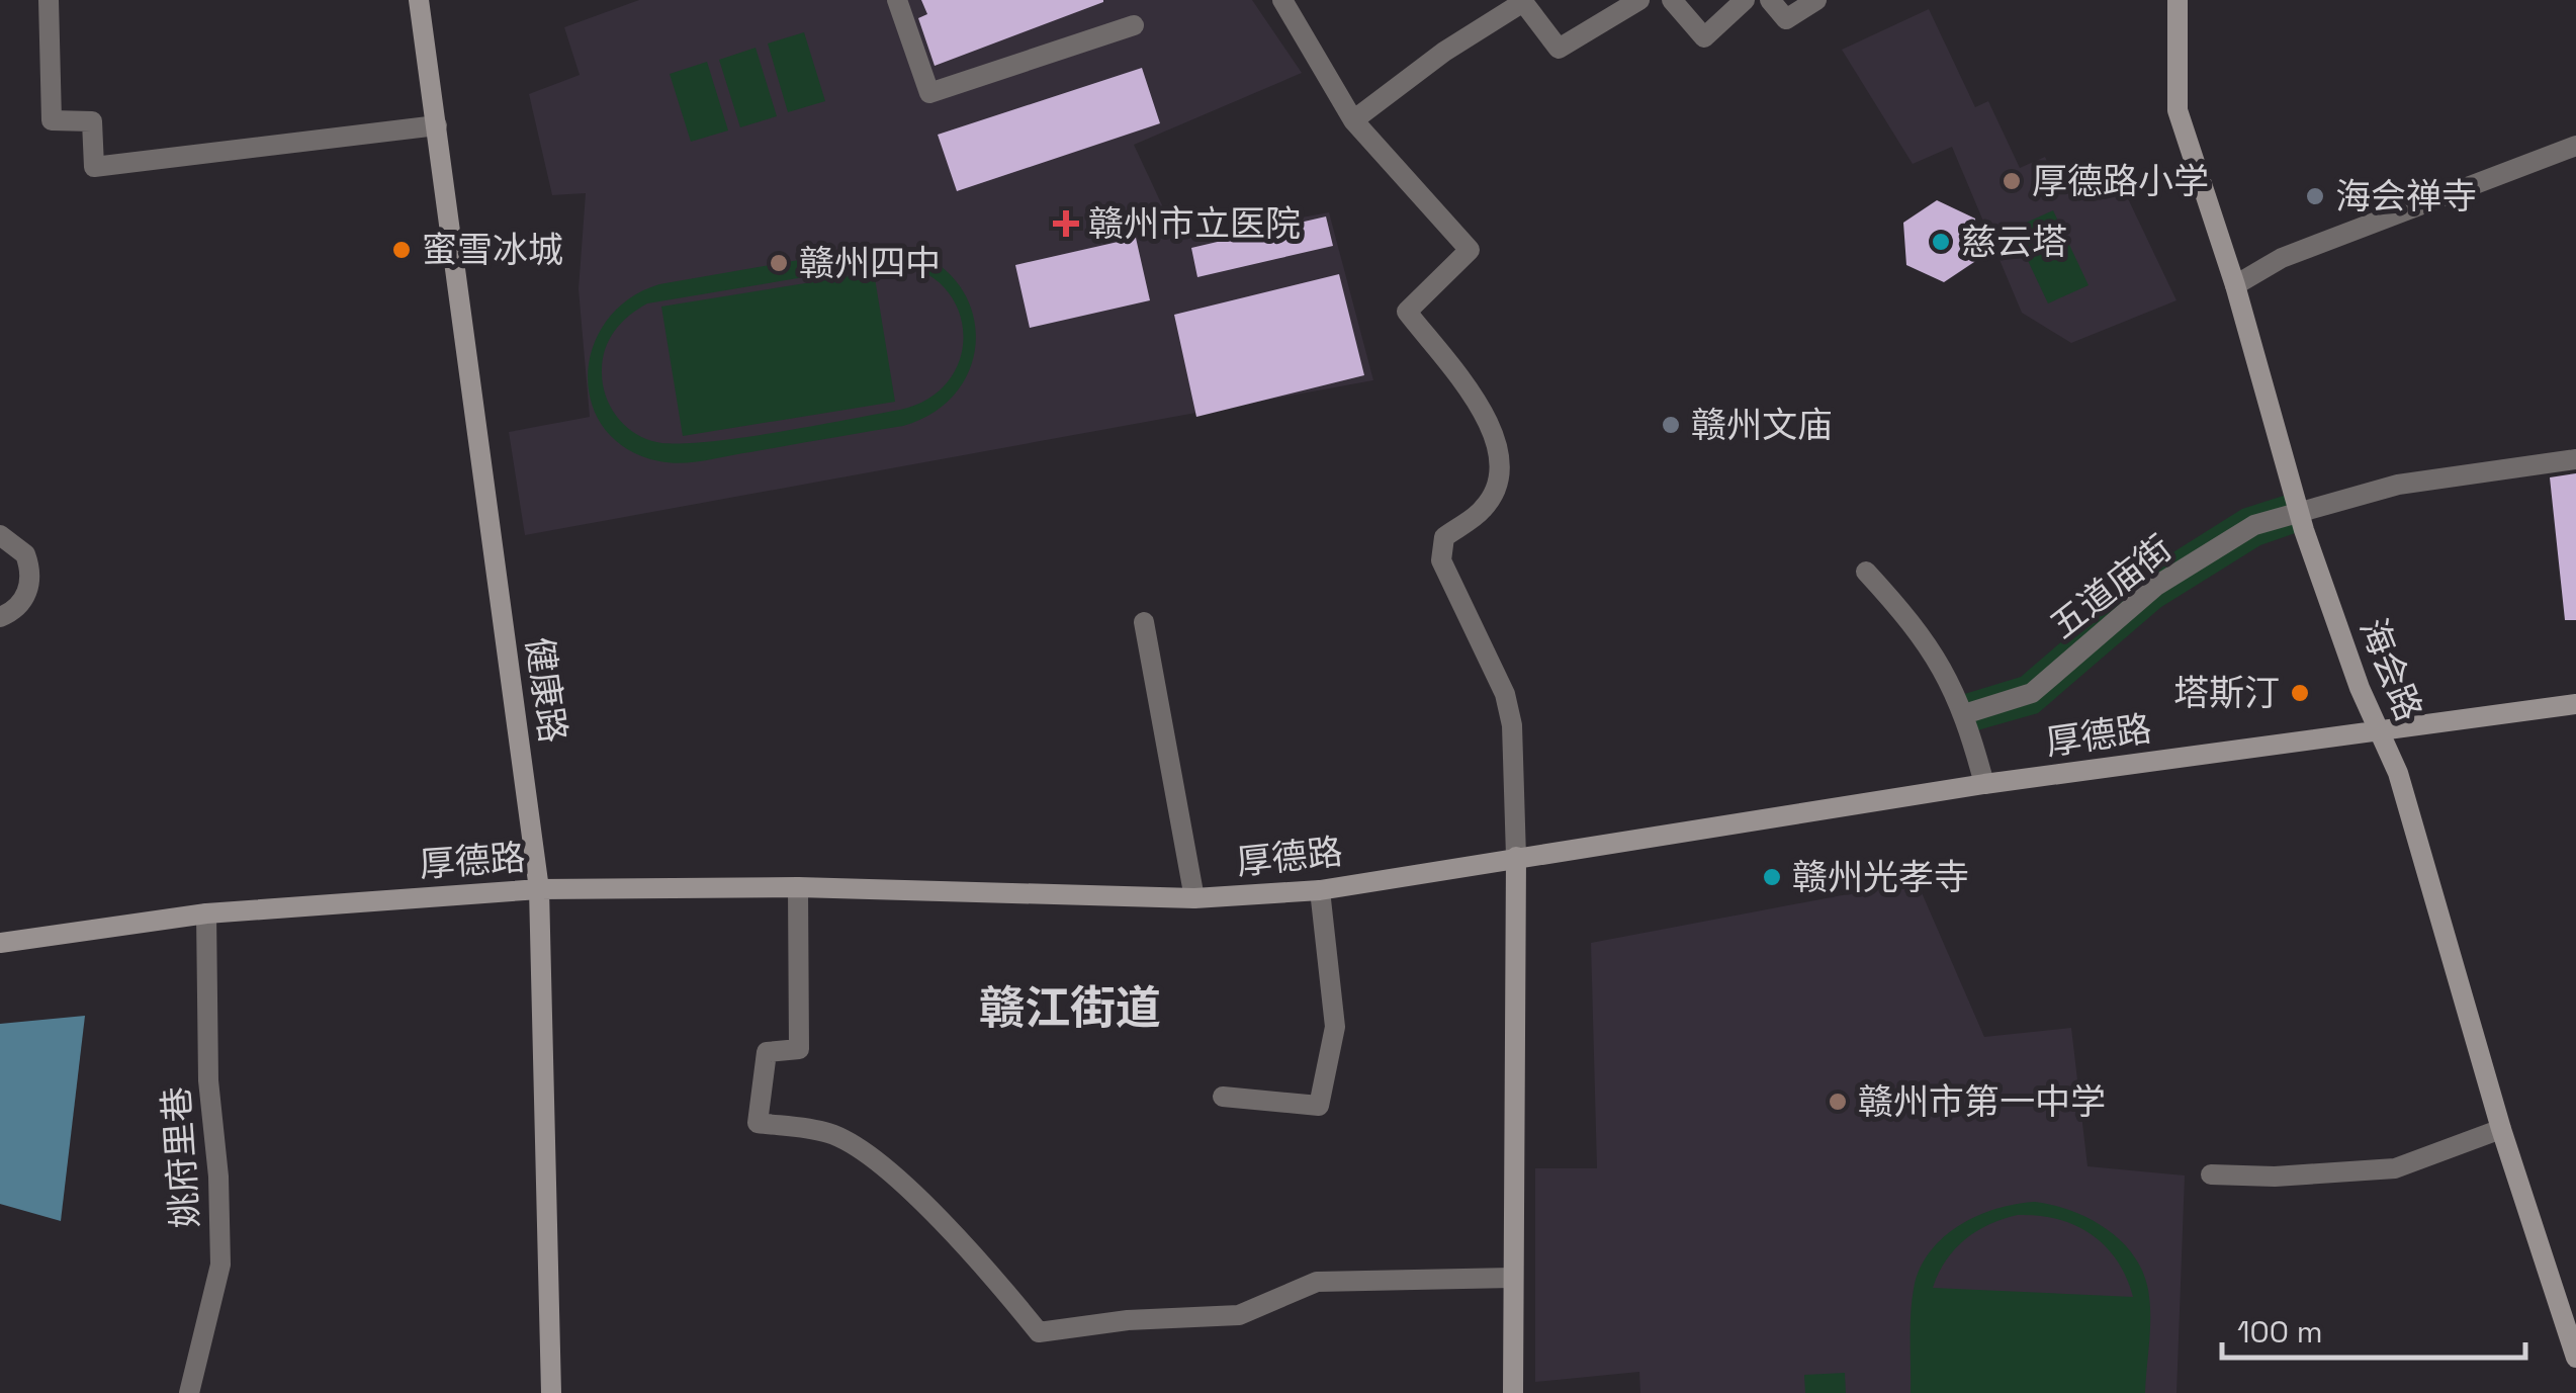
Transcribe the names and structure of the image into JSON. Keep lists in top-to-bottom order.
{
  "streets": {
    "street": [
      "五道庙街",
      "海会路",
      "健康路",
      "厚德路",
      "姚府里巷"
    ]
  },
  "crossings": [
    ["五道庙街", "海会路"],
    ["海会路", "厚德路"],
    ["健康路", "厚德路"],
    ["厚德路", "姚府里巷"]
  ],
  "districts": ["赣江街道"],
  "places": {
    "other": [
      "厚德路小学",
      "海会禅寺",
      "慈云塔",
      "蜜雪冰城",
      "赣州四中",
      "赣州文庙",
      "塔斯汀",
      "赣州光孝寺",
      "赣州市第一中学"
    ],
    "health": ["赣州市立医院"]
  },
  "scale_bar": "100 m"
}
